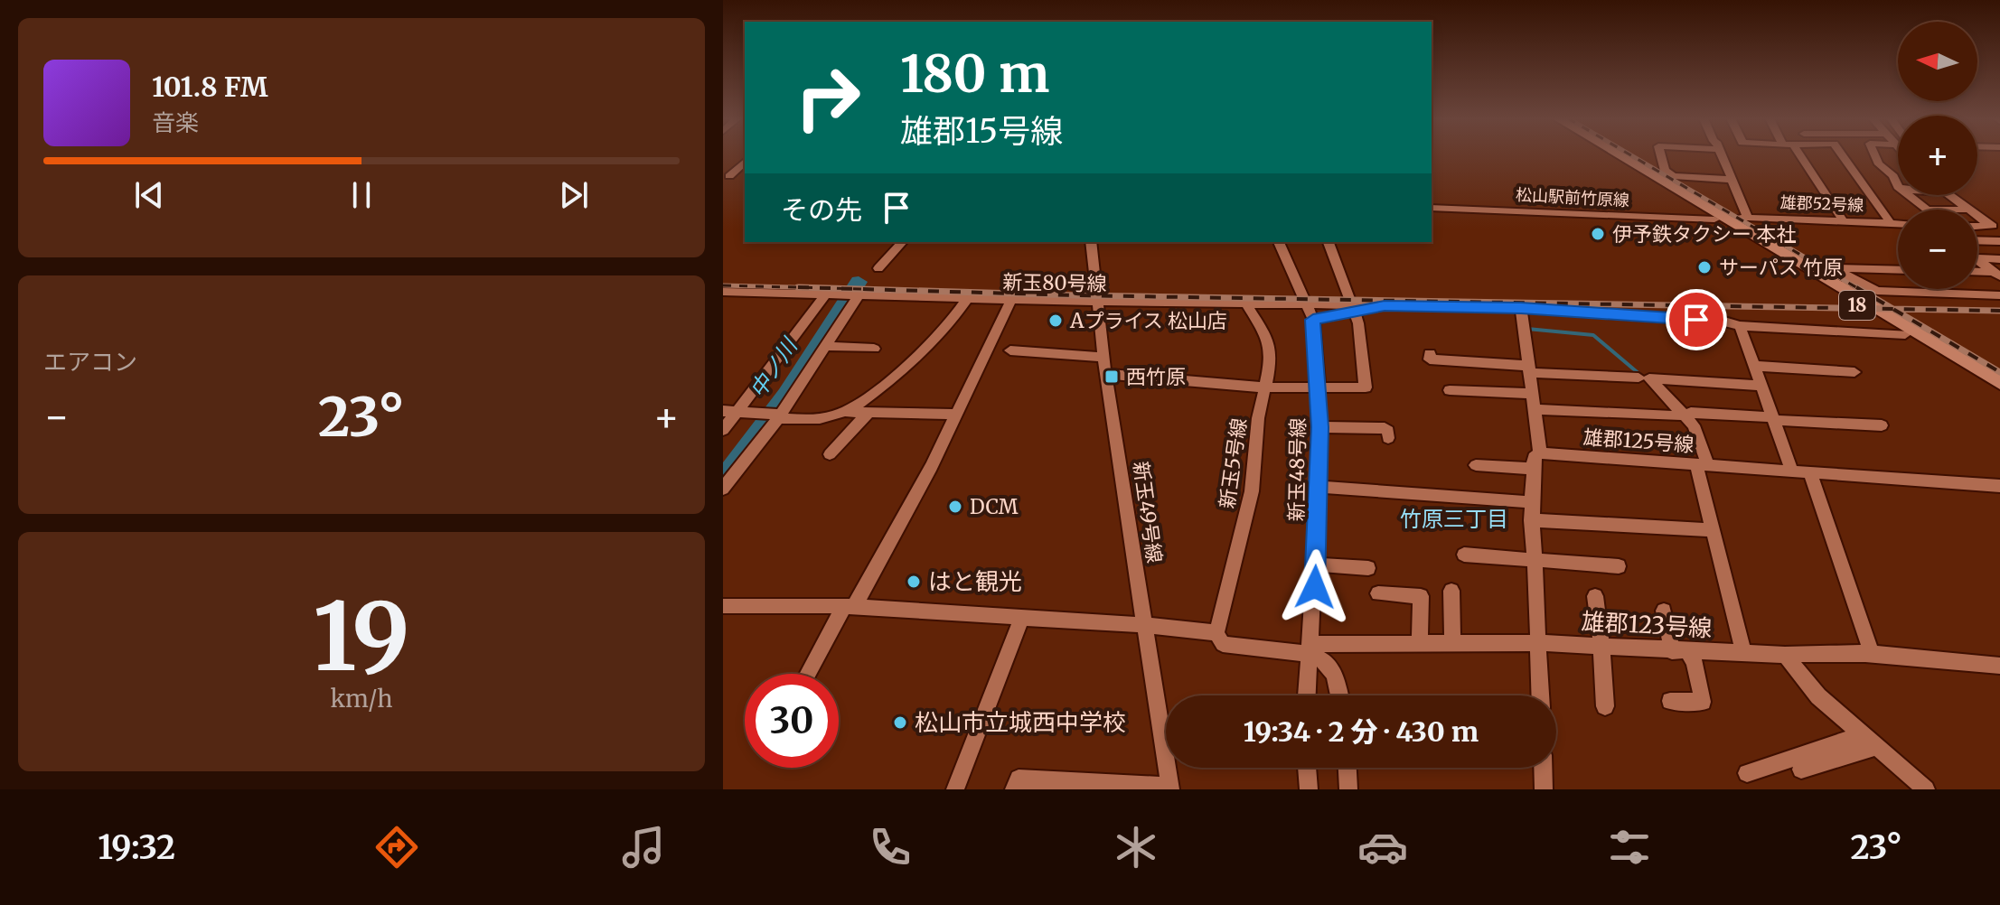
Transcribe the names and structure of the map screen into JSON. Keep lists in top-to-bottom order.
{
  "streets": {
    "main road": ["18"],
    "street": [
      "松山駅前竹原線",
      "雄郡52号線",
      "新玉80号線",
      "雄郡125号線",
      "新玉5号線",
      "新玉48号線",
      "新玉49号線",
      "雄郡123号線"
    ]
  },
  "crossings": [
    ["松山駅前竹原線", "雄郡52号線"],
    ["松山駅前竹原線", "18"],
    ["雄郡52号線", "18"],
    ["新玉80号線", "新玉5号線"],
    ["新玉80号線", "新玉48号線"],
    ["新玉80号線", "新玉49号線"],
    ["新玉5号線", "雄郡123号線"],
    ["新玉48号線", "雄郡123号線"]
  ],
  "districts": ["竹原三丁目"],
  "water": ["中ノ川"],
  "places": {
    "other": [
      "伊予鉄タクシー 本社",
      "サーパス 竹原",
      "Aプライス 松山店",
      "DCM",
      "はと観光",
      "松山市立城西中学校"
    ],
    "transit": ["西竹原"]
  },
  "north": "left",
  "page": {
    "map_buttons": ["+", "−"],
    "turn": ["180 m", "雄郡15号線"],
    "song": ["101.8 FM", "音楽"],
    "then": "その先",
    "tile": [
      "エアコン",
      ["19", "km/h"]
    ],
    "heat": ["−", "23°", "+"],
    "limit": "30",
    "trip": "19:34 · 2 分 · 430 m",
    "tabs": ["19:32", "23°"]
  }
}
